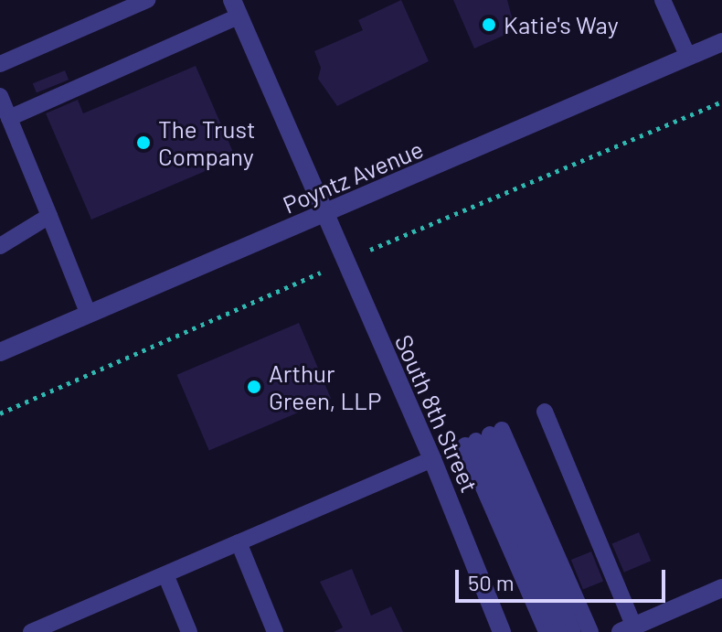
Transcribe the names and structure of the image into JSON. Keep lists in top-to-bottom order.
{
  "streets": {
    "street": ["Poyntz Avenue", "South 8th Street"]
  },
  "crossings": [
    ["Poyntz Avenue", "South 8th Street"]
  ],
  "places": ["Katie's Way", "The Trust Company", "Arthur Green, LLP"],
  "scale_bar": "50 m"
}
